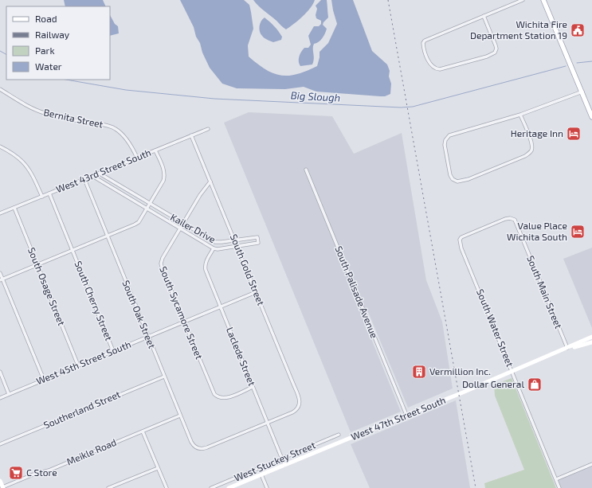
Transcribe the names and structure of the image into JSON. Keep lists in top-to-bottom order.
{
  "streets": {
    "street": [
      "Bernita Street",
      "West 43rd Street South",
      "Kailer Drive",
      "South Gold Street",
      "South Osage Street",
      "South Palisade Avenue",
      "South Main Street",
      "South Cherry Street",
      "South Sycamore Street",
      "South Oak Street",
      "South Water Street",
      "Laclede Street",
      "West 45th Street South",
      "Southerland Street",
      "West 47th Street South",
      "Meikle Road",
      "West Stuckey Street"
    ]
  },
  "crossings": [
    ["Bernita Street", "West 43rd Street South"],
    ["West 43rd Street South", "Kailer Drive"],
    ["West 43rd Street South", "South Gold Street"],
    ["West 43rd Street South", "South Osage Street"],
    ["West 43rd Street South", "South Cherry Street"],
    ["West 43rd Street South", "South Oak Street"],
    ["Kailer Drive", "South Gold Street"],
    ["Kailer Drive", "South Sycamore Street"],
    ["Kailer Drive", "Laclede Street"],
    ["South Gold Street", "South Sycamore Street"],
    ["South Gold Street", "South Oak Street"],
    ["South Gold Street", "Laclede Street"],
    ["South Gold Street", "West 45th Street South"],
    ["South Osage Street", "West 45th Street South"],
    ["South Palisade Avenue", "West 47th Street South"],
    ["South Main Street", "South Water Street"],
    ["South Main Street", "West 47th Street South"],
    ["South Cherry Street", "West 45th Street South"],
    ["South Sycamore Street", "Laclede Street"],
    ["South Sycamore Street", "West 45th Street South"],
    ["South Oak Street", "Laclede Street"],
    ["South Oak Street", "West 45th Street South"],
    ["South Oak Street", "Southerland Street"],
    ["South Oak Street", "Meikle Road"],
    ["South Water Street", "West 47th Street South"],
    ["Laclede Street", "West 45th Street South"],
    ["Laclede Street", "West 47th Street South"],
    ["Laclede Street", "West Stuckey Street"]
  ],
  "water": ["Big Slough"],
  "places": {
    "public building": ["Wichita Fire Department Station 19"],
    "hotel": ["Heritage Inn", "Value Place Wichita South"],
    "building": ["Vermillion Inc."],
    "shop": ["Dollar General"],
    "supermarket": ["C Store"]
  },
  "legend": [
    "Road",
    "Railway",
    "Park",
    "Water"
  ]
}
